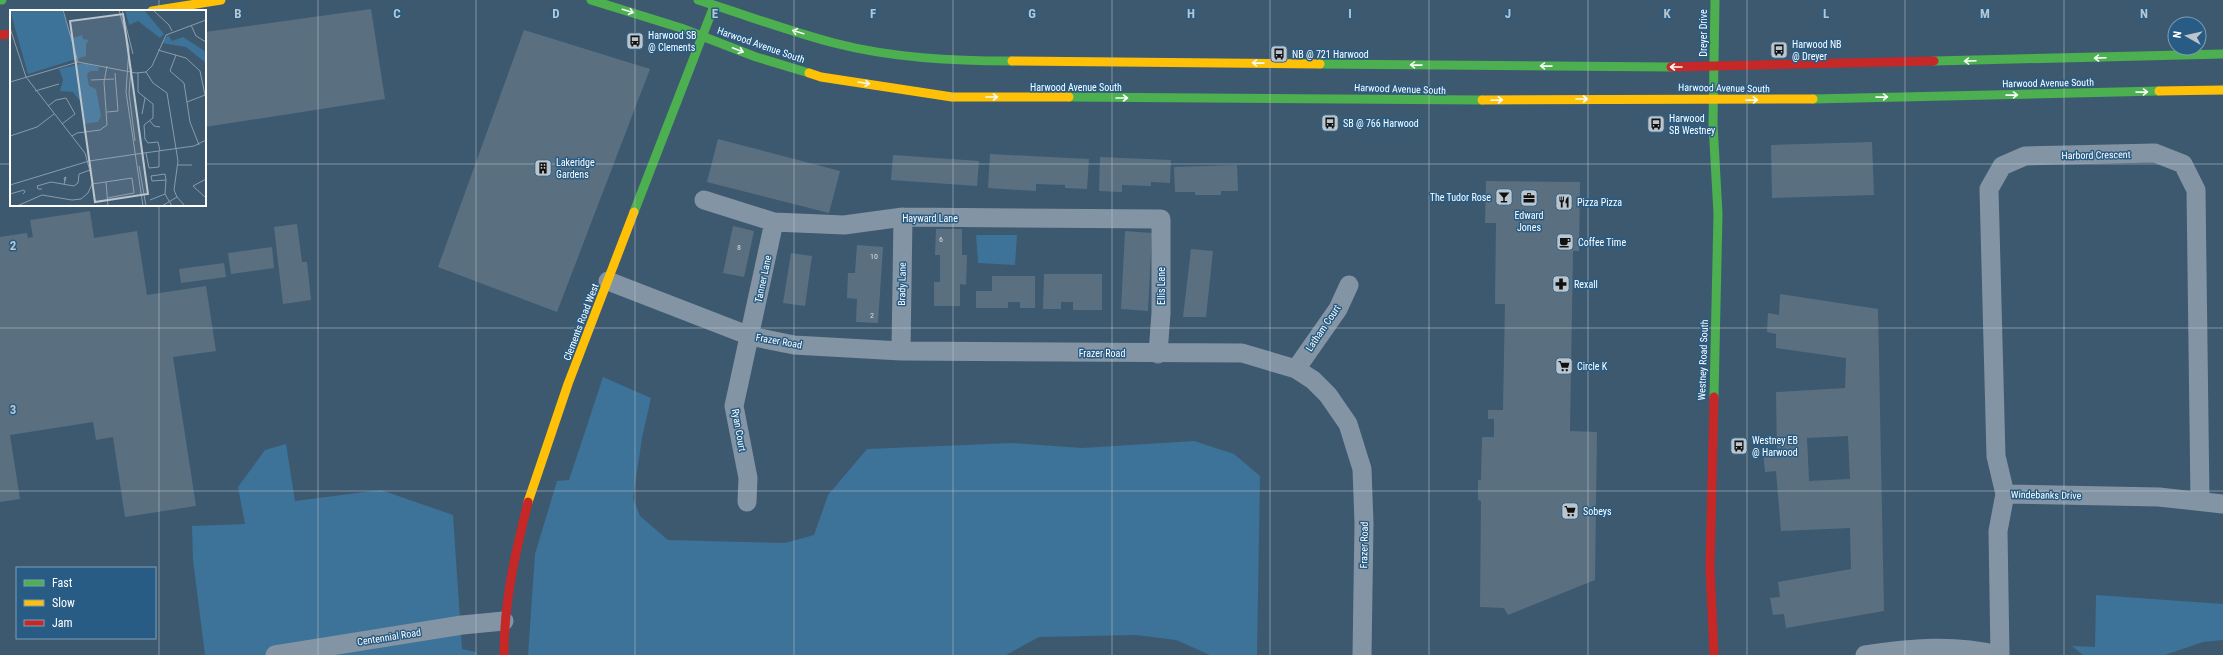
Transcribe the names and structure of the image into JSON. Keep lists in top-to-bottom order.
{
  "streets": {
    "main road": [
      "Dreyer Drive",
      "Harwood Avenue South",
      "Clements Road West",
      "Westney Road South"
    ],
    "street": [
      "Harbord Crescent",
      "Hayward Lane",
      "Tanner Lane",
      "Brady Lane",
      "Ellis Lane",
      "Latham Court",
      "Frazer Road",
      "Ryan Court",
      "Windebanks Drive",
      "Centennial Road"
    ]
  },
  "crossings": [
    ["Dreyer Drive", "Harwood Avenue South"],
    ["Dreyer Drive", "Westney Road South"],
    ["Harwood Avenue South", "Clements Road West"],
    ["Harwood Avenue South", "Westney Road South"],
    ["Harbord Crescent", "Windebanks Drive"],
    ["Hayward Lane", "Tanner Lane"],
    ["Hayward Lane", "Brady Lane"],
    ["Hayward Lane", "Ellis Lane"],
    ["Tanner Lane", "Frazer Road"],
    ["Tanner Lane", "Ryan Court"],
    ["Brady Lane", "Frazer Road"],
    ["Ellis Lane", "Frazer Road"],
    ["Clements Road West", "Frazer Road"],
    ["Clements Road West", "Centennial Road"],
    ["Latham Court", "Frazer Road"],
    ["Frazer Road", "Ryan Court"]
  ],
  "places": {
    "bus stop": [
      "Harwood SB @ Clements",
      "Harwood NB @ Dreyer",
      "NB @ 721 Harwood",
      "SB @ 766 Harwood",
      "Harwood SB Westney",
      "Westney EB @ Harwood"
    ],
    "building": ["Lakeridge Gardens"],
    "bar": ["The Tudor Rose"],
    "office": ["Edward Jones"],
    "restaurant": ["Pizza Pizza"],
    "cafe": ["Coffee Time"],
    "pharmacy": ["Rexall"],
    "supermarket": ["Circle K", "Sobeys"]
  },
  "house_numbers": [
    "6",
    "8",
    "10",
    "2"
  ],
  "legend": ["Fast", "Slow", "Jam"],
  "north": "left",
  "grid": {
    "columns": [
      "B",
      "C",
      "D",
      "E",
      "F",
      "G",
      "H",
      "I",
      "J",
      "K",
      "L",
      "M",
      "N"
    ],
    "rows": ["2", "3"]
  }
}
